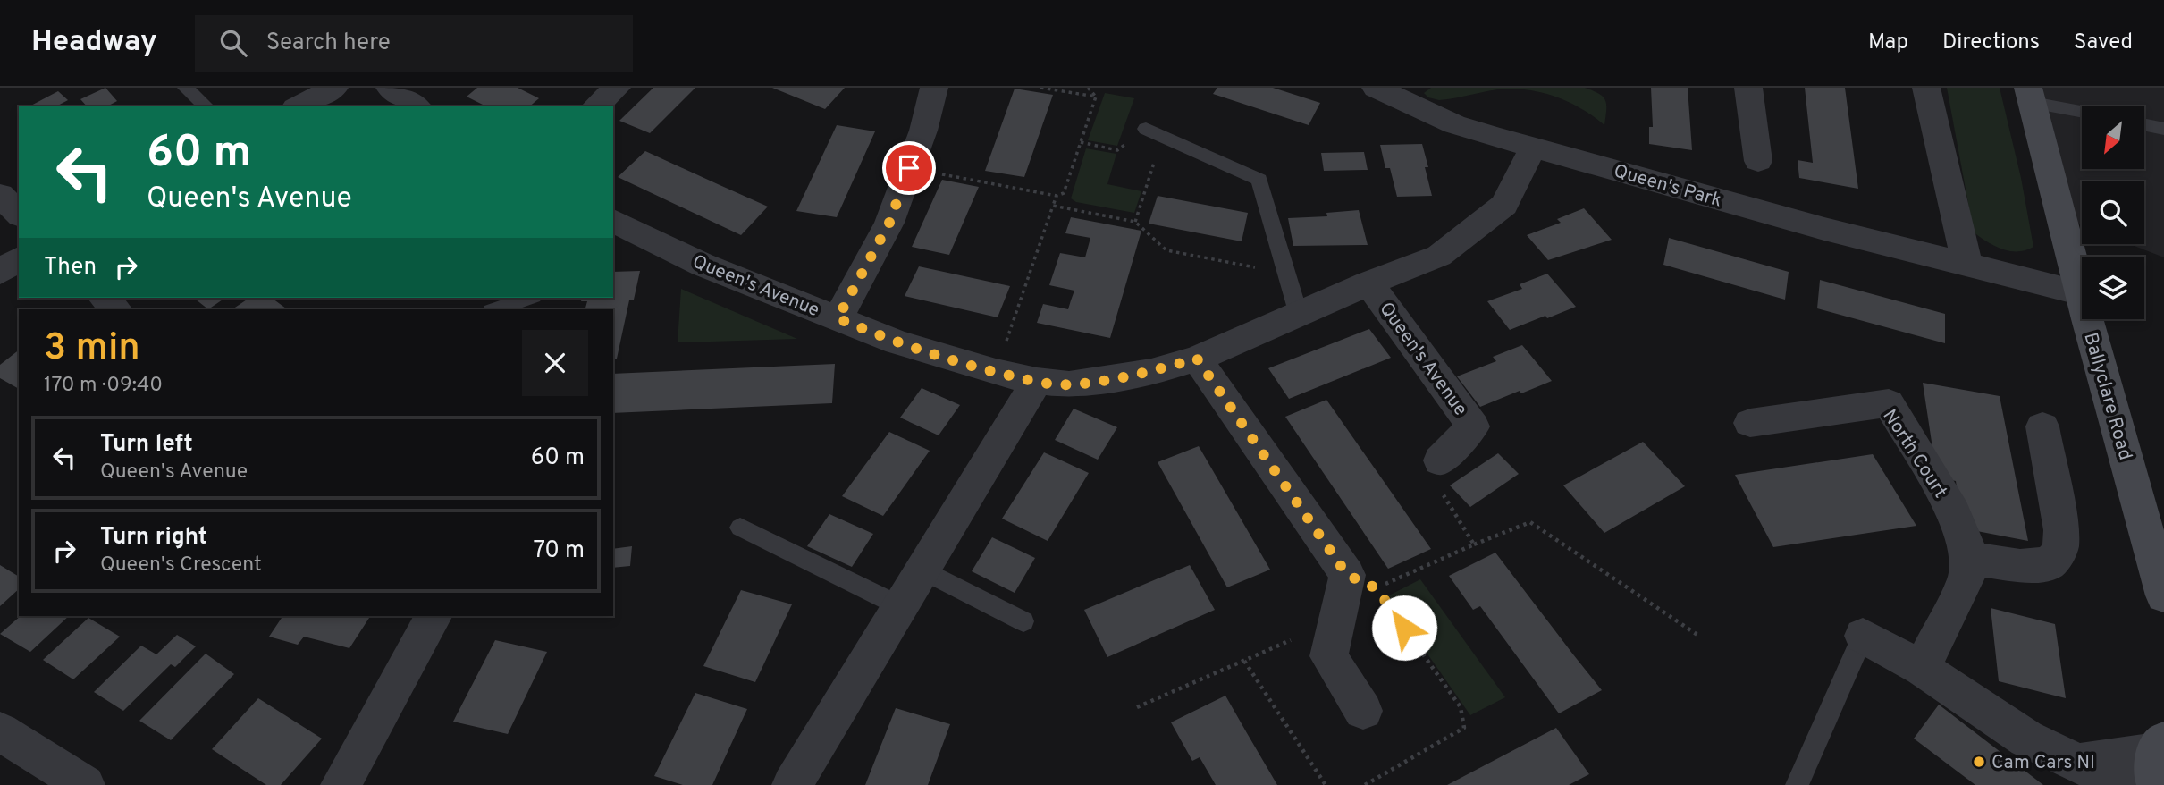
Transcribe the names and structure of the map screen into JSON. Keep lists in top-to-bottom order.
{
  "streets": {
    "main road": ["Ballyclare Road"],
    "street": ["Queen's Park", "Queen's Avenue", "North Court"]
  },
  "crossings": [
    ["Queen's Park", "Queen's Avenue"],
    ["Queen's Park", "Ballyclare Road"]
  ],
  "places": ["Cam Cars NI"],
  "north": "bottom left",
  "page": {
    "header": "Headway",
    "search": "Search here",
    "nav": ["Map", "Directions", "Saved"],
    "turn": ["60 m", "Queen's Avenue"],
    "then": "Then",
    "heading": ["3 min", "170 m · 09:40"],
    "list": [
      {
        "name": "Turn left",
        "note": "Queen's Avenue",
        "value": "60 m"
      },
      {
        "name": "Turn right",
        "note": "Queen's Crescent",
        "value": "70 m"
      }
    ]
  }
}
